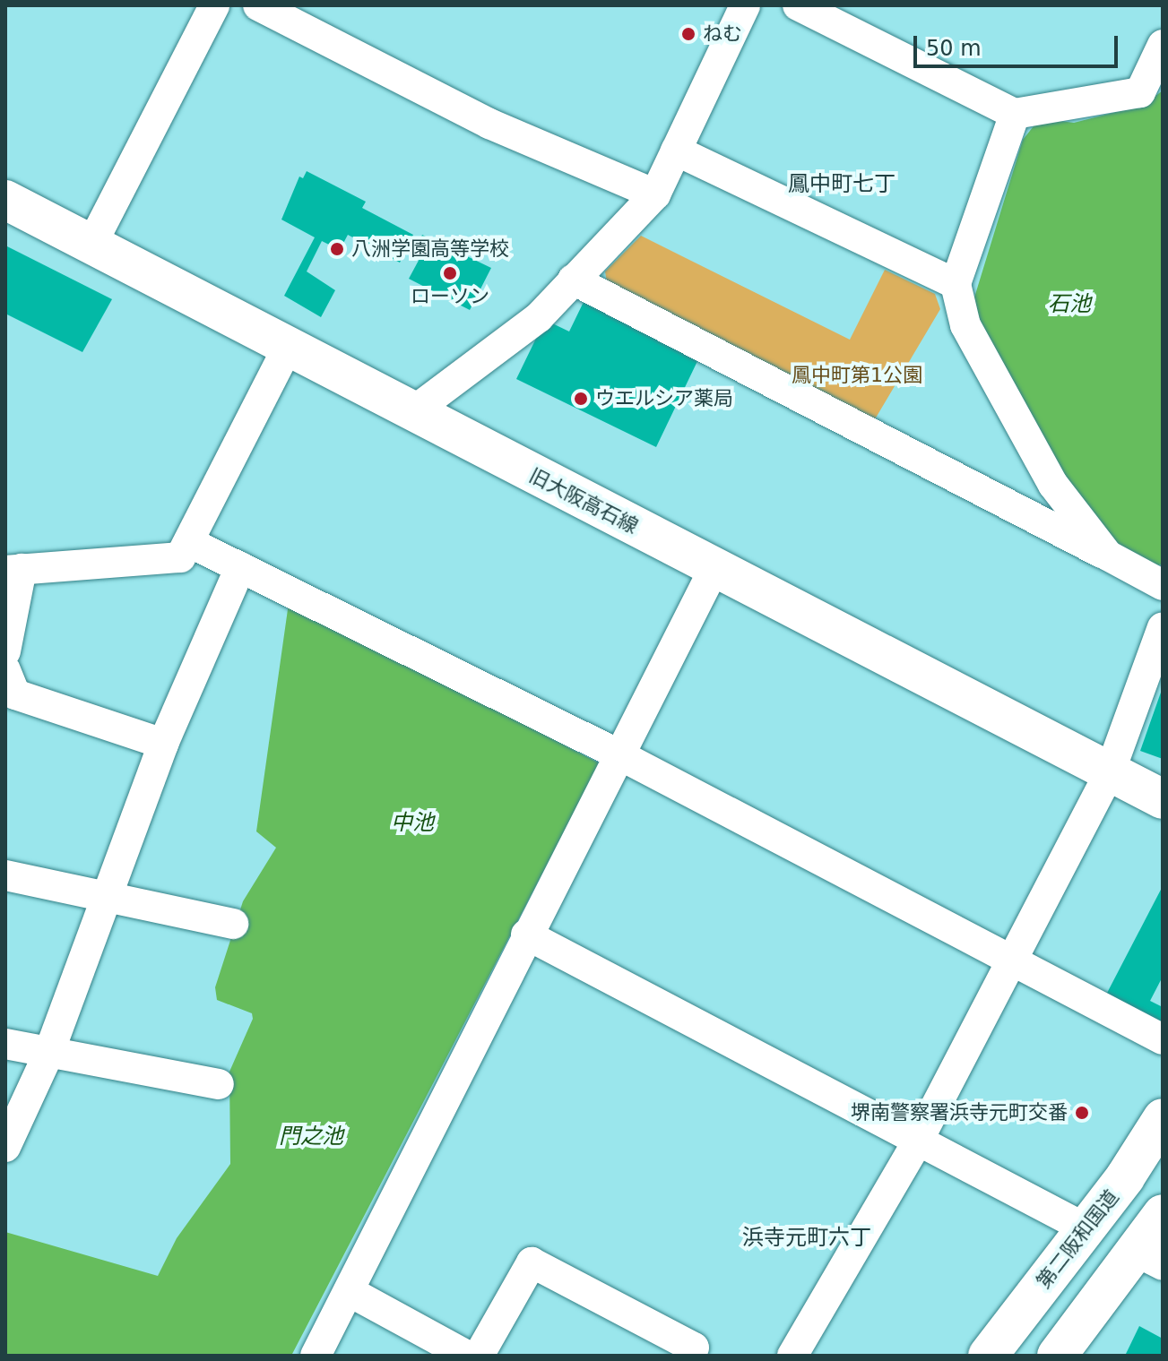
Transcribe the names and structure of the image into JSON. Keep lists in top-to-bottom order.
{
  "streets": {
    "main road": ["旧大阪高石線", "第二阪和国道"]
  },
  "districts": ["鳳中町七丁", "浜寺元町六丁"],
  "water": ["石池", "中池", "門之池"],
  "parks": ["鳳中町第1公園"],
  "places": [
    "ねむ",
    "八洲学園高等学校",
    "ローソン",
    "ウエルシア薬局",
    "堺南警察署浜寺元町交番"
  ],
  "scale_bar": "50 m"
}
